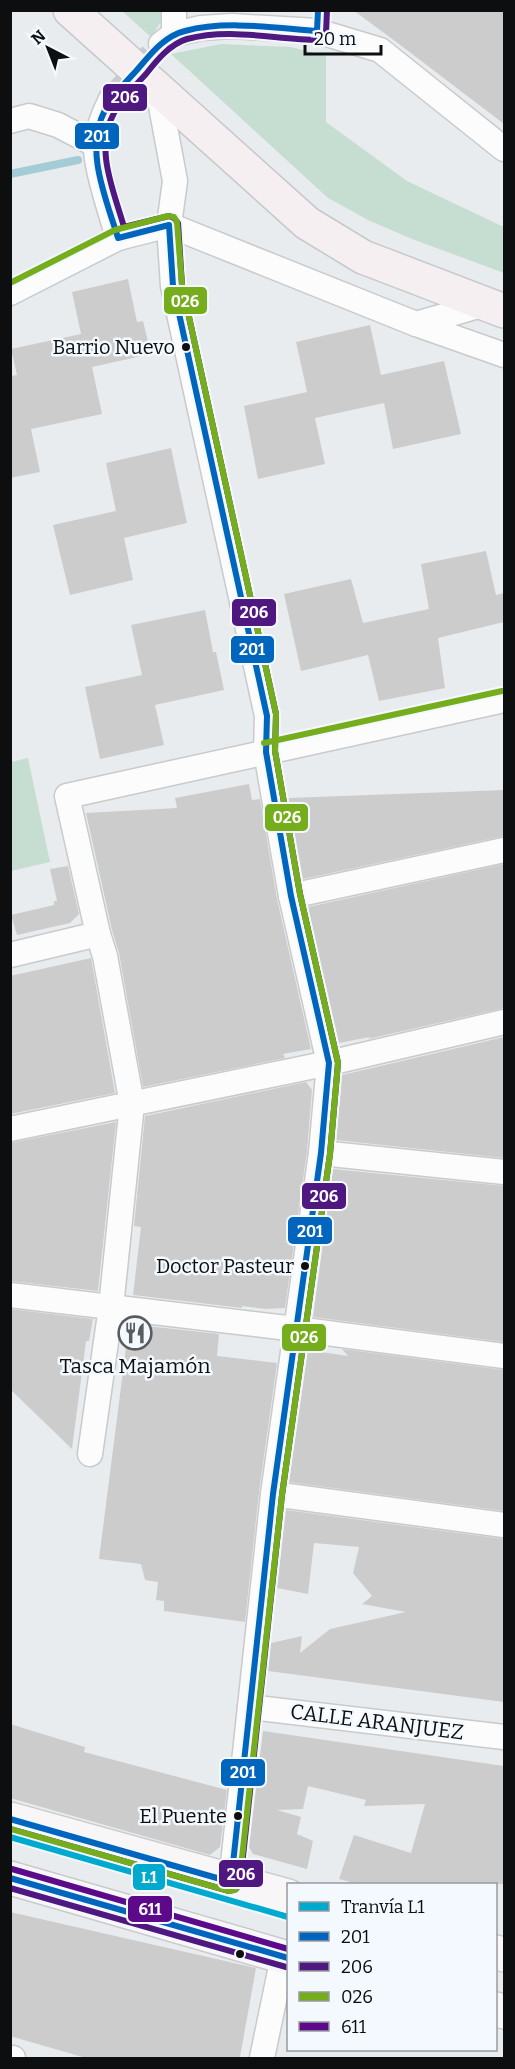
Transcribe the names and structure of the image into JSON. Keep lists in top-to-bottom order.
{
  "streets": {
    "street": ["CALLE ARANJUEZ"]
  },
  "places": {
    "other": ["Barrio Nuevo", "Doctor Pasteur", "El Puente"],
    "restaurant": ["Tasca Majamón"]
  },
  "lines": [
    "transit line 201",
    "transit line 206",
    "transit line 026",
    "tram line L1",
    "transit line 611"
  ],
  "legend": [
    "Tranvía L1",
    "201",
    "206",
    "026",
    "611"
  ],
  "scale_bar": "20 m",
  "north": "top left"
}
